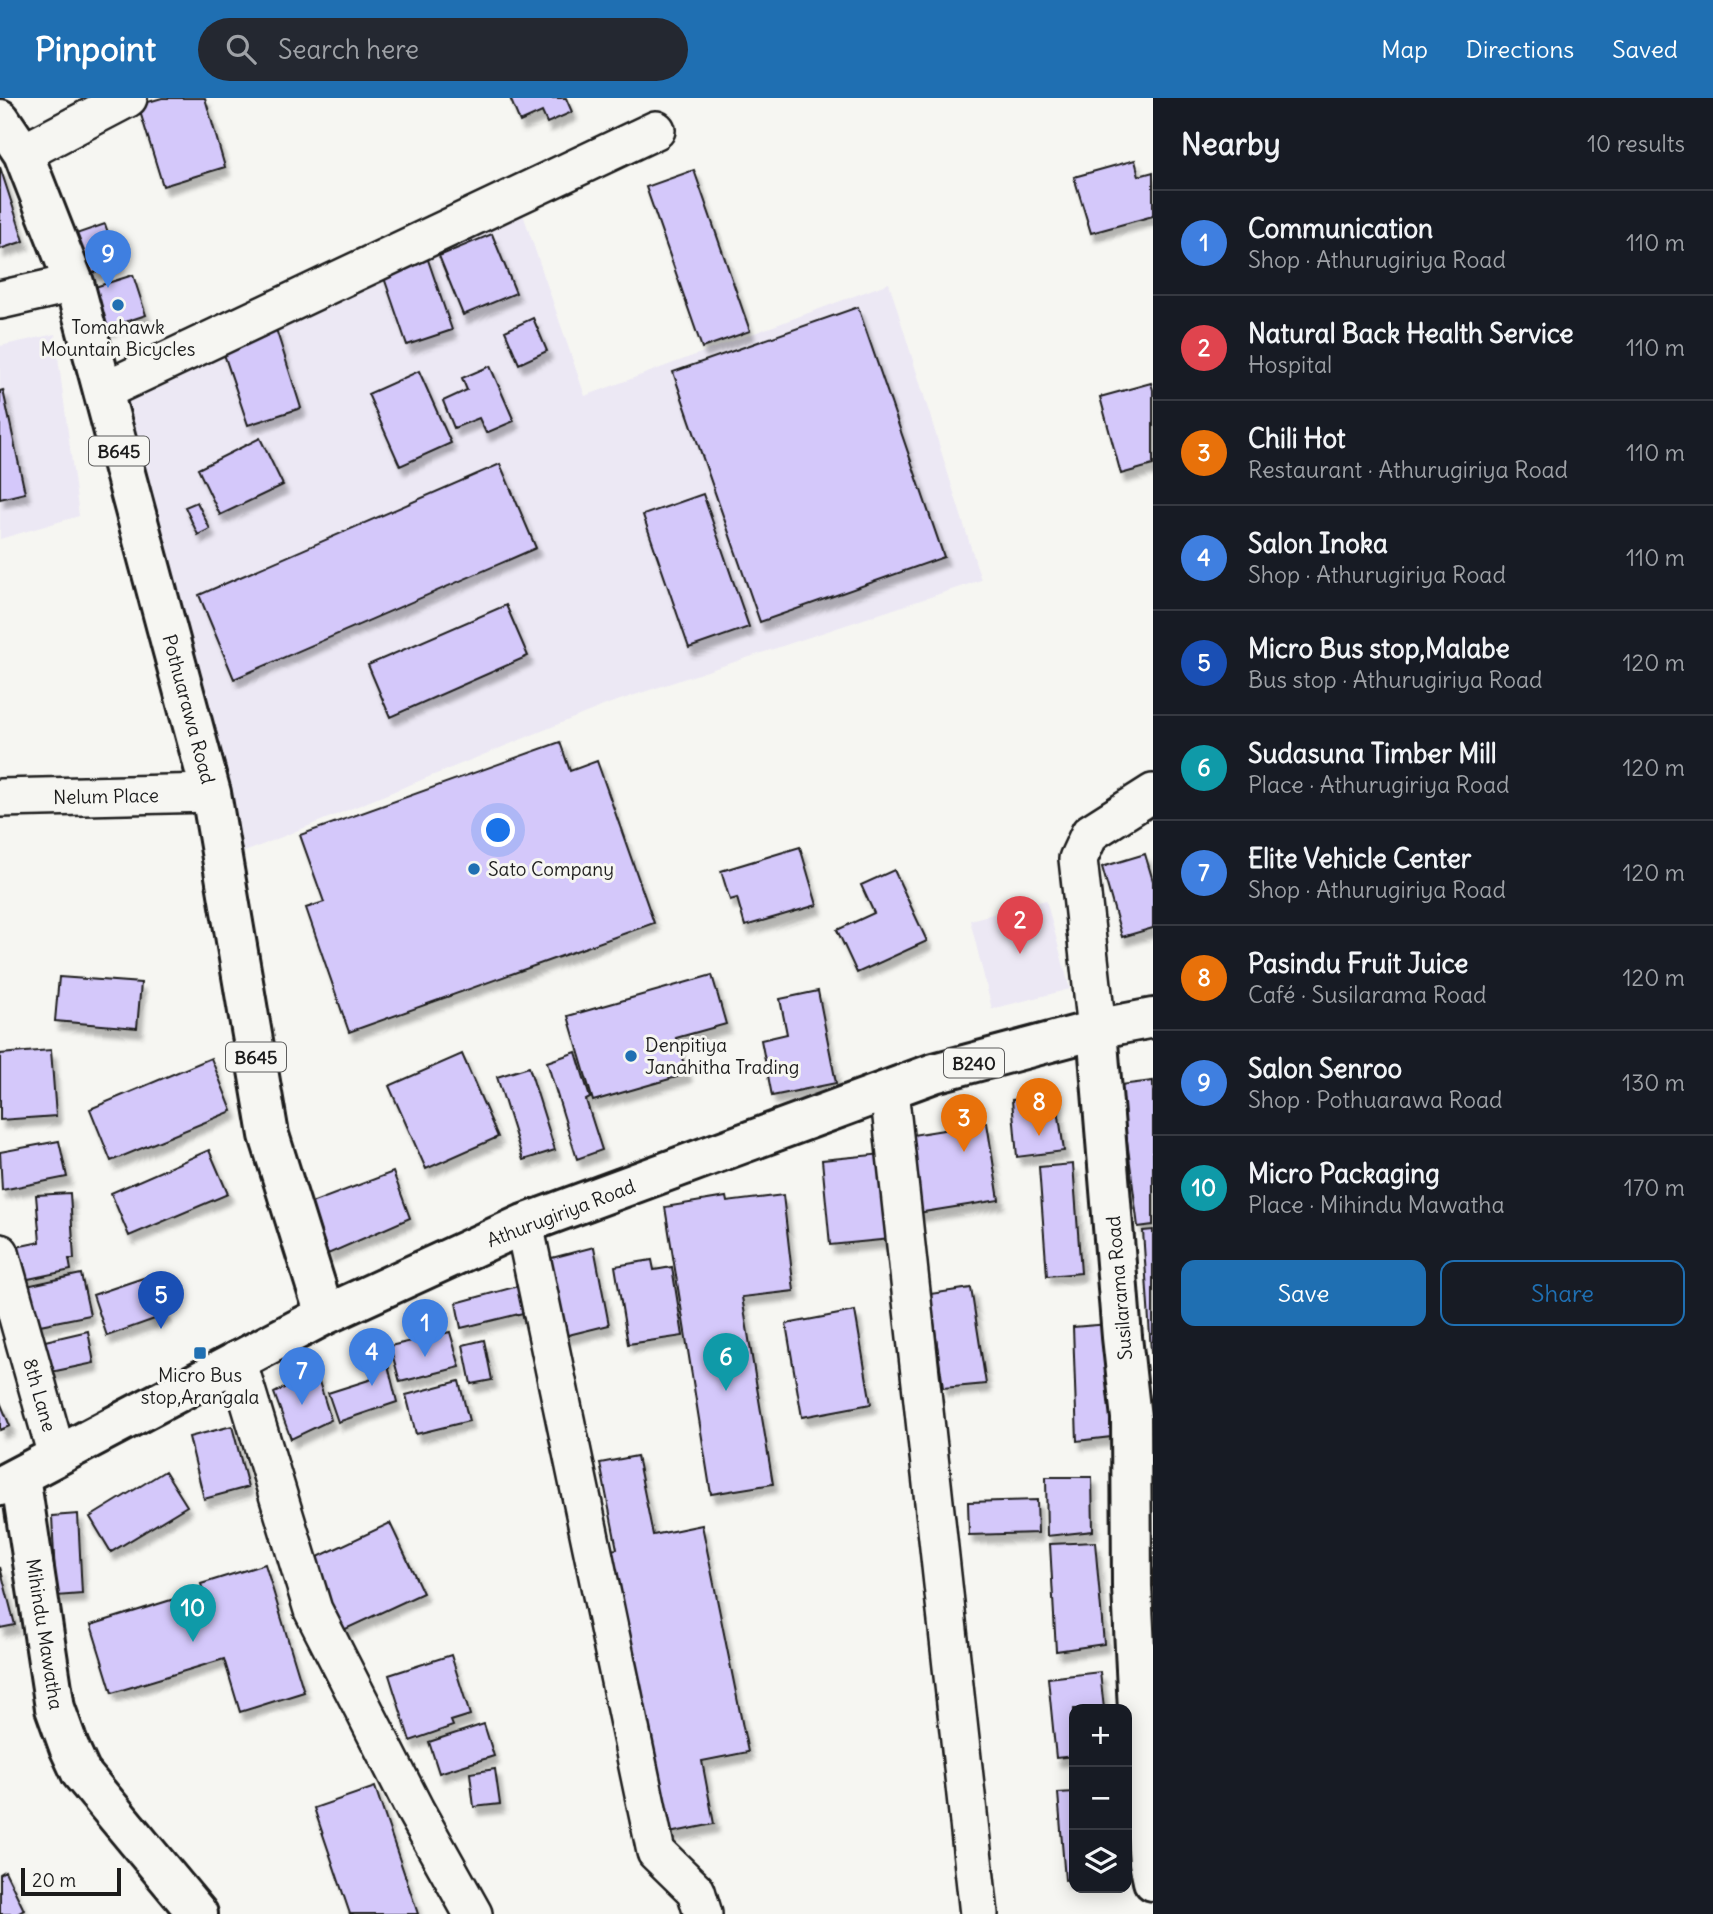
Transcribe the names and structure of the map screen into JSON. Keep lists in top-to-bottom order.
{
  "streets": {
    "main road": [
      "B645",
      "Pothuarawa Road",
      "B240",
      "Athurugiriya Road",
      "Susilarama Road",
      "Mihindu Mawatha"
    ],
    "street": ["Nelum Place", "8th Lane"]
  },
  "crossings": [
    ["Pothuarawa Road", "Nelum Place"],
    ["Pothuarawa Road", "Athurugiriya Road"],
    ["Athurugiriya Road", "Susilarama Road"],
    ["Athurugiriya Road", "8th Lane"],
    ["Athurugiriya Road", "Mihindu Mawatha"]
  ],
  "places": {
    "other": ["Tomahawk Mountain Bicycles", "Sato Company", "Denpitiya Janahitha Trading"],
    "transit": ["Micro Bus stop,Arangala"]
  },
  "scale_bar": "20 m",
  "page": {
    "header": "Pinpoint",
    "search": "Search here",
    "nav": ["Map", "Directions", "Saved"],
    "heading": ["Nearby", "10 results"],
    "list": [
      {
        "mark": "1",
        "name": "Communication",
        "note": "Shop · Athurugiriya Road",
        "value": "110 m"
      },
      {
        "mark": "2",
        "name": "Natural Back Health Service",
        "note": "Hospital",
        "value": "110 m"
      },
      {
        "mark": "3",
        "name": "Chili Hot",
        "note": "Restaurant · Athurugiriya Road",
        "value": "110 m"
      },
      {
        "mark": "4",
        "name": "Salon Inoka",
        "note": "Shop · Athurugiriya Road",
        "value": "110 m"
      },
      {
        "mark": "5",
        "name": "Micro Bus stop,Malabe",
        "note": "Bus stop · Athurugiriya Road",
        "value": "120 m"
      },
      {
        "mark": "6",
        "name": "Sudasuna Timber Mill",
        "note": "Place · Athurugiriya Road",
        "value": "120 m"
      },
      {
        "mark": "7",
        "name": "Elite Vehicle Center",
        "note": "Shop · Athurugiriya Road",
        "value": "120 m"
      },
      {
        "mark": "8",
        "name": "Pasindu Fruit Juice",
        "note": "Café · Susilarama Road",
        "value": "120 m"
      },
      {
        "mark": "9",
        "name": "Salon Senroo",
        "note": "Shop · Pothuarawa Road",
        "value": "130 m"
      },
      {
        "mark": "10",
        "name": "Micro Packaging",
        "note": "Place · Mihindu Mawatha",
        "value": "170 m"
      }
    ],
    "pins": [
      "9",
      "2",
      "8",
      "3",
      "5",
      "1",
      "4",
      "6",
      "7",
      "10"
    ],
    "buttons": ["Save", "Share"],
    "map_buttons": ["+", "−"],
    "scale": "20 m"
  }
}
